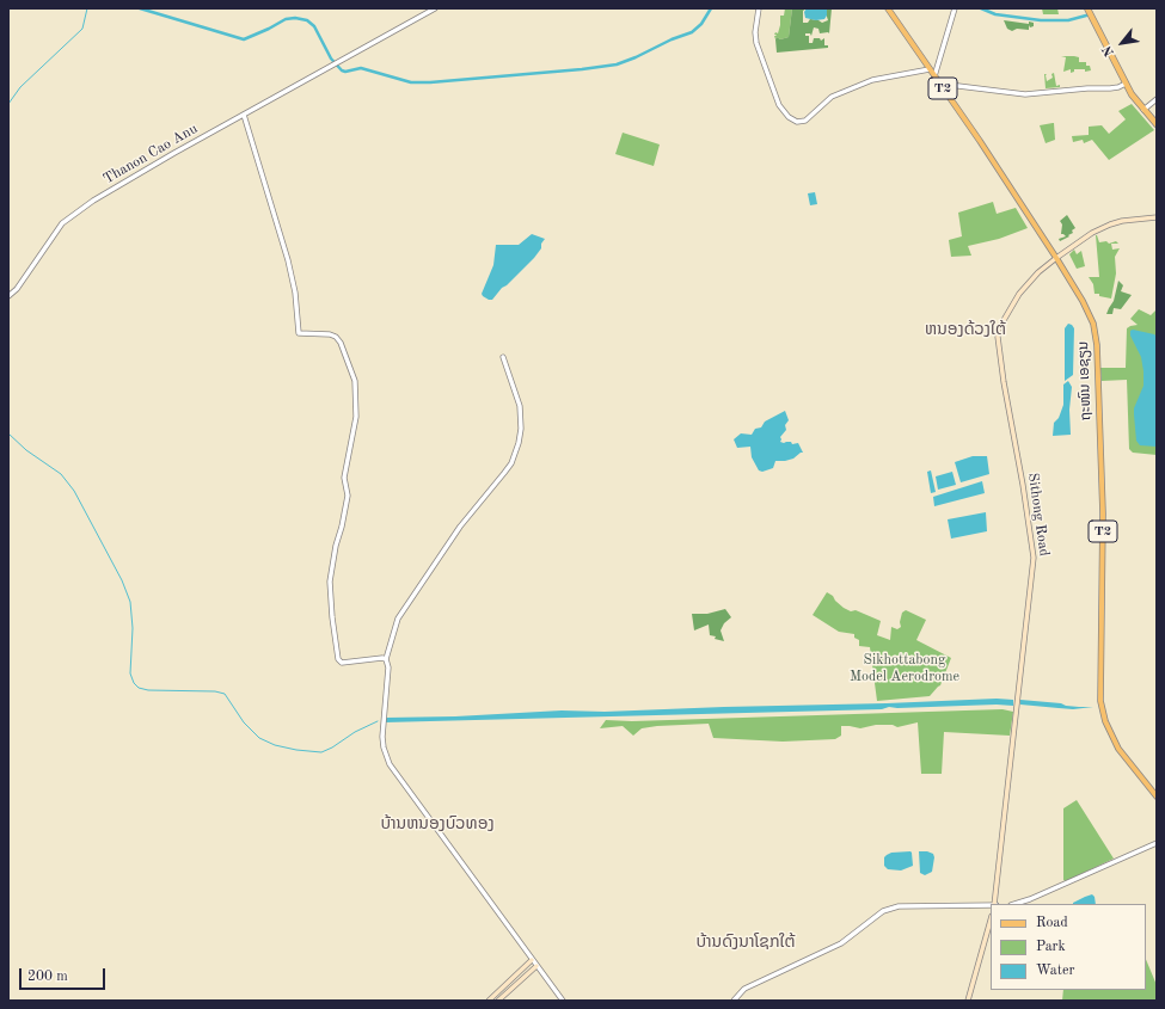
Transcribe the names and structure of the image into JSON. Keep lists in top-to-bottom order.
{
  "streets": {
    "main road": ["T2", "ຖະໜົນ ເອຊຽນ", "Sithong Road"],
    "street": ["Thanon Cao Anu"]
  },
  "crossings": [
    ["ຖະໜົນ ເອຊຽນ", "Sithong Road"]
  ],
  "districts": ["ຫນອງດ້ວງໃຕ້", "ບ້ານຫນອງບົວທອງ", "ບ້ານດົງນາໂຊກໃຕ້"],
  "parks": ["Sikhottabong Model Aerodrome"],
  "legend": ["Road", "Park", "Water"],
  "scale_bar": "200 m",
  "north": "bottom left"
}
